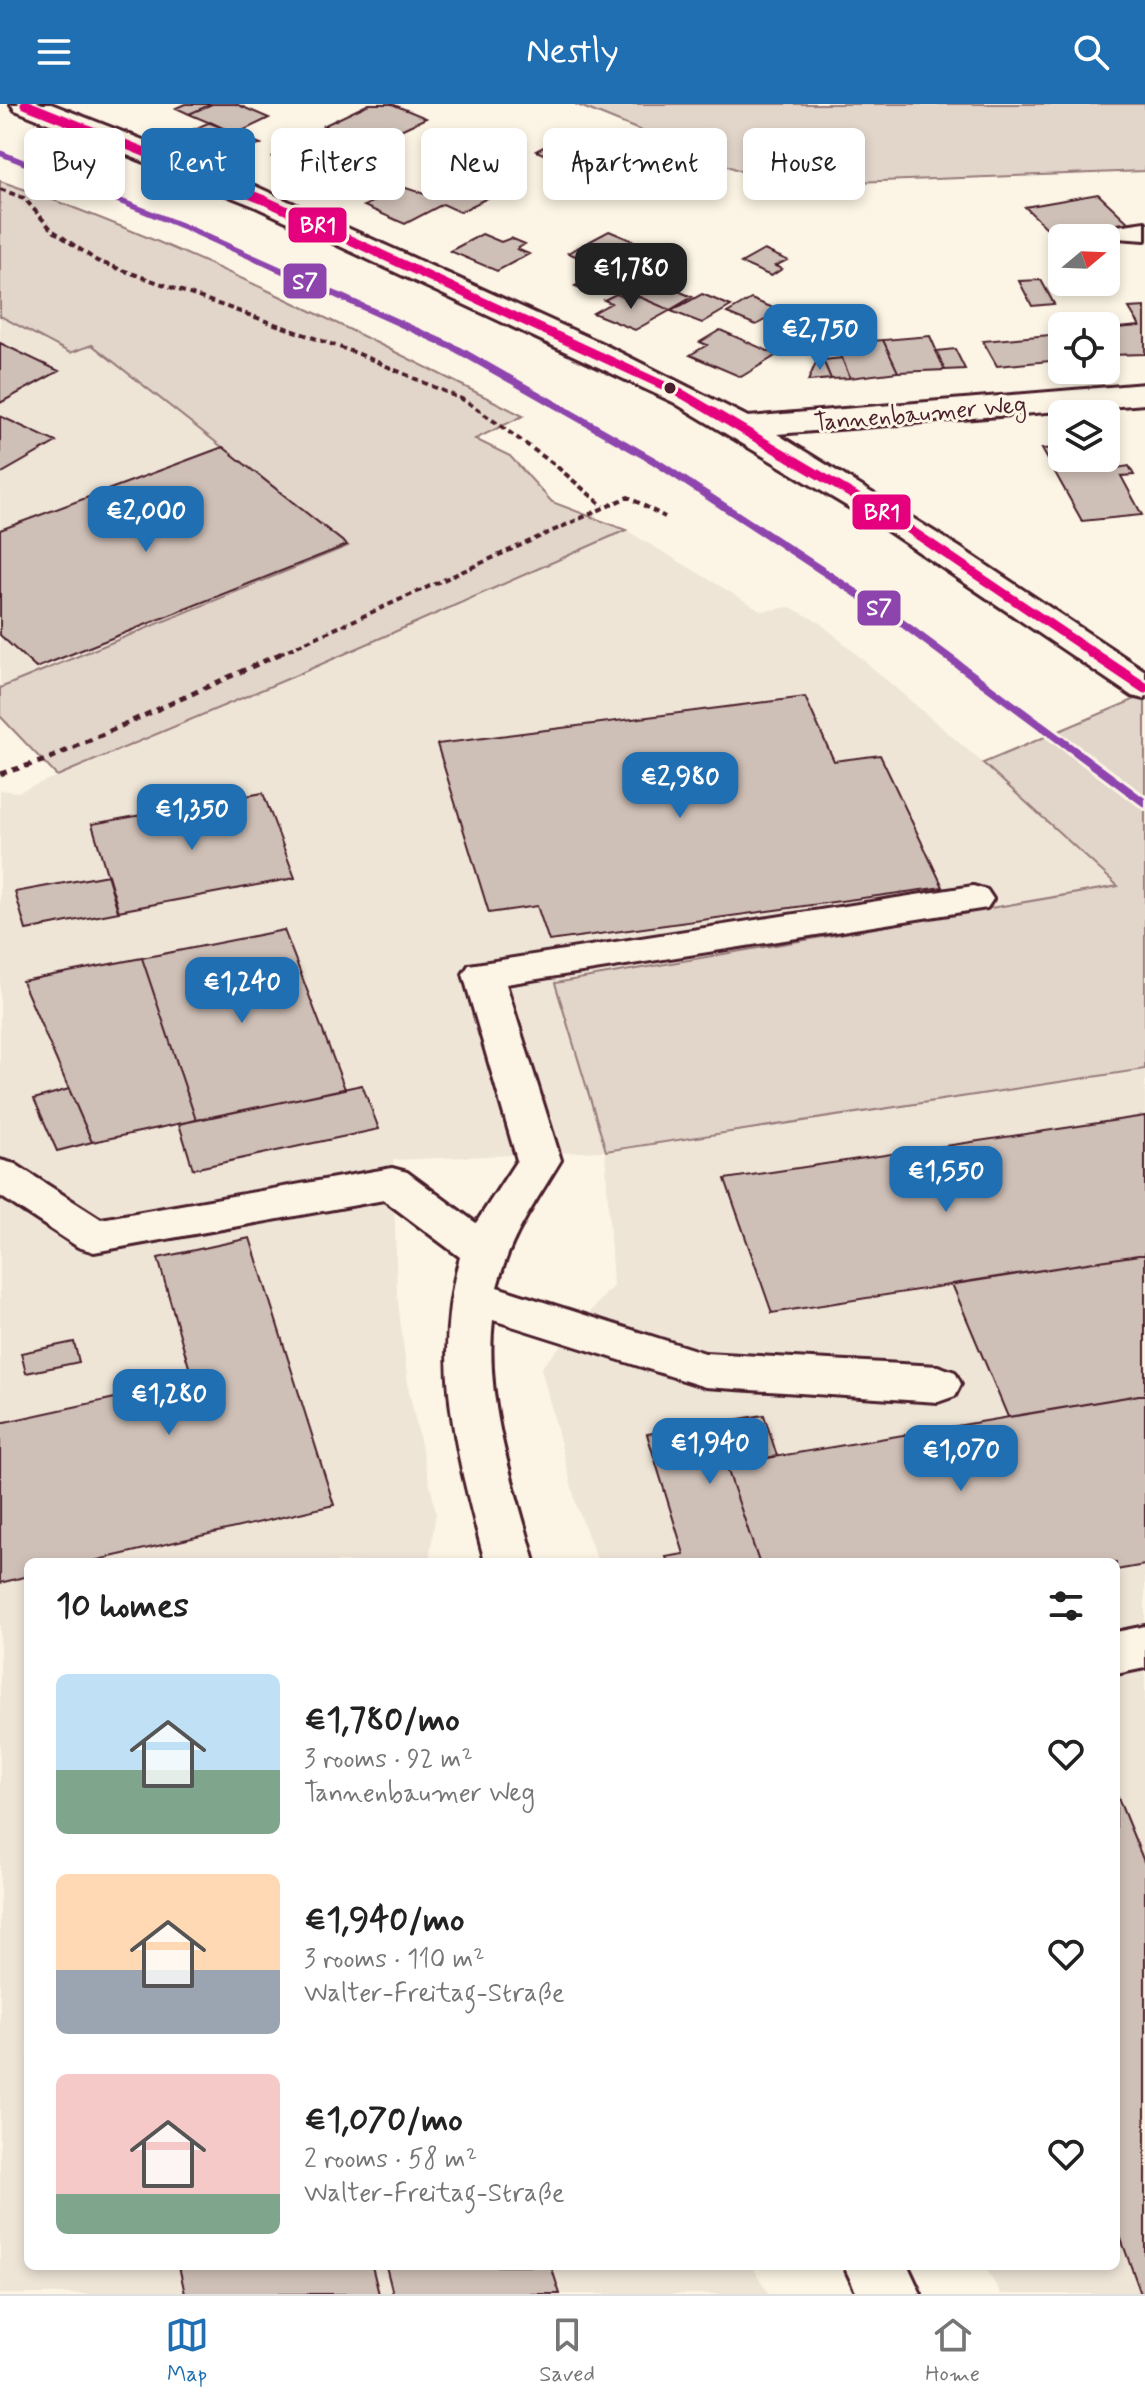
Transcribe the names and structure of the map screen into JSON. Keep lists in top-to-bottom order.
{
  "streets": {
    "street": ["Tannenbaumer Weg"]
  },
  "lines": ["transit line BR1", "transit line S7"],
  "north": "right",
  "page": {
    "header": "Nestly",
    "chip": [
      "Buy",
      "Rent",
      "Filters",
      "New",
      "Apartment",
      "House"
    ],
    "price": [
      "€1,780",
      "€2,750",
      "€2,000",
      "€2,980",
      "€1,350",
      "€1,240",
      "€1,550",
      "€1,280",
      "€1,940",
      "€1,070"
    ],
    "heading": "10 homes",
    "list": [
      {
        "name": "€1,780/mo",
        "note": "3 rooms · 92 m² · Tannenbaumer Weg"
      },
      {
        "name": "€1,940/mo",
        "note": "3 rooms · 110 m² · Walter-Freitag-Straße"
      },
      {
        "name": "€1,070/mo",
        "note": "2 rooms · 58 m² · Walter-Freitag-Straße"
      }
    ],
    "tabs": ["Map", "Saved", "Home"]
  }
}
